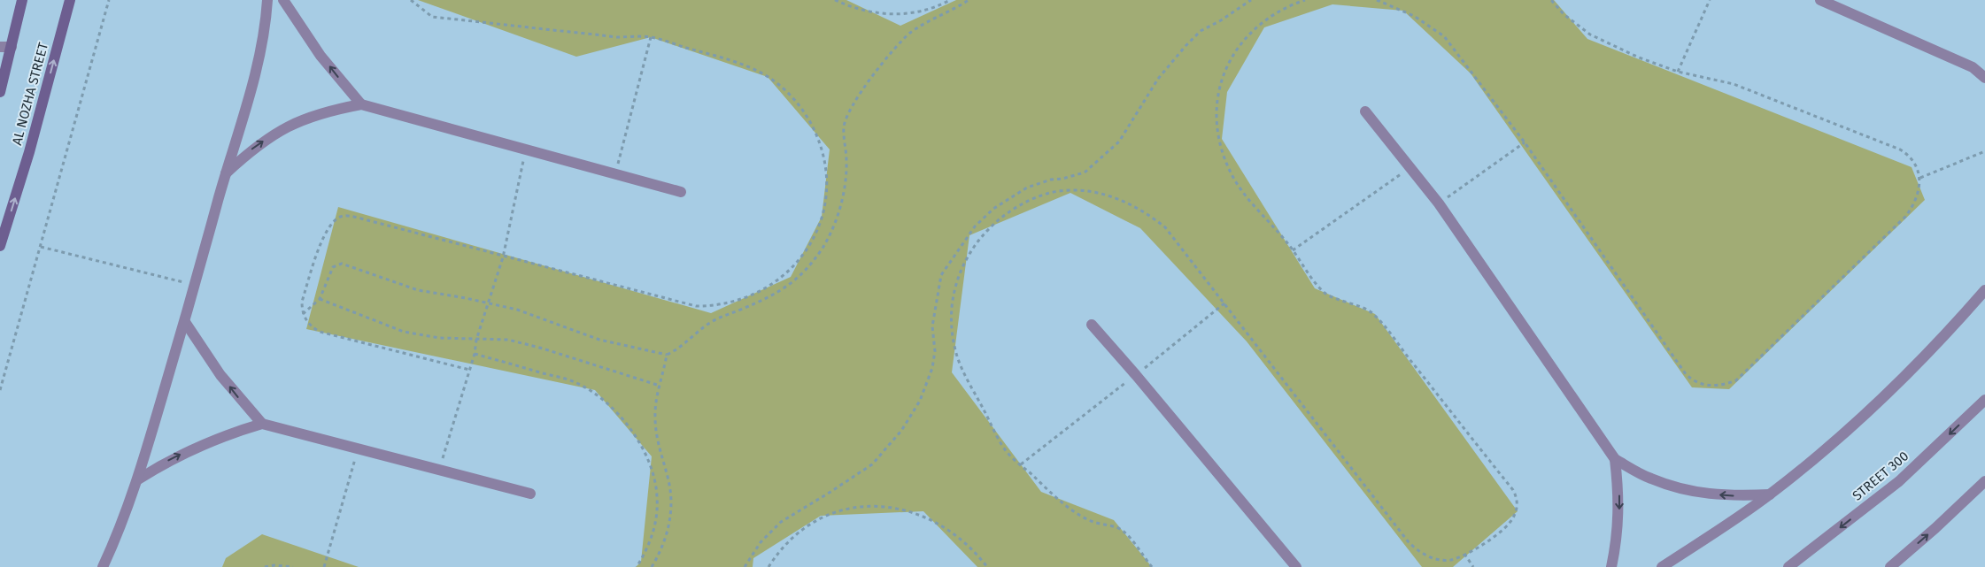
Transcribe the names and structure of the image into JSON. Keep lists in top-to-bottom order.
{
  "streets": {
    "main road": ["AL NOZHA STREET"],
    "street": ["STREET 300"]
  }
}
